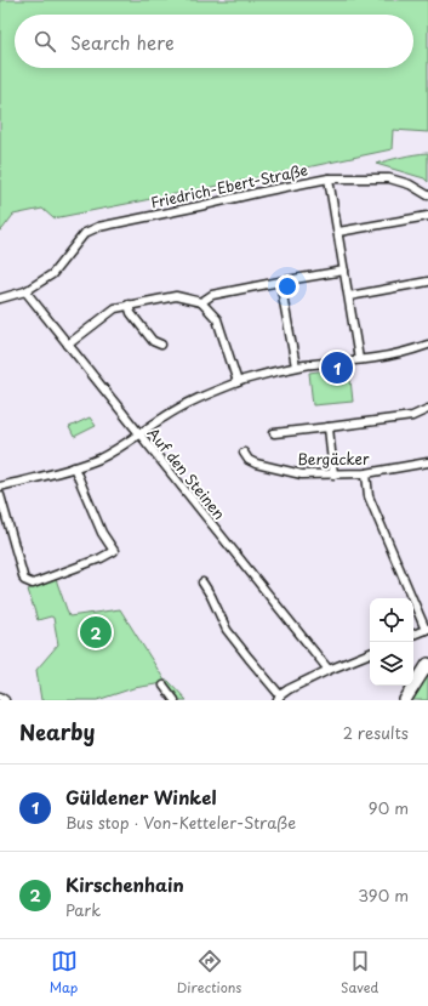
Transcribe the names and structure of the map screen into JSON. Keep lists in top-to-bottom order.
{
  "streets": {
    "street": ["Friedrich-Ebert-Straße", "Bergäcker", "Auf den Steinen"]
  },
  "crossings": [
    ["Friedrich-Ebert-Straße", "Auf den Steinen"]
  ],
  "page": {
    "search": "Search here",
    "pins": ["1", "2"],
    "heading": ["Nearby", "2 results"],
    "list": [
      {
        "mark": "1",
        "name": "Güldener Winkel",
        "note": "Bus stop · Von-Ketteler-Straße",
        "value": "90 m"
      },
      {
        "mark": "2",
        "name": "Kirschenhain",
        "note": "Park",
        "value": "390 m"
      }
    ],
    "nav": ["Map", "Directions", "Saved"]
  }
}
